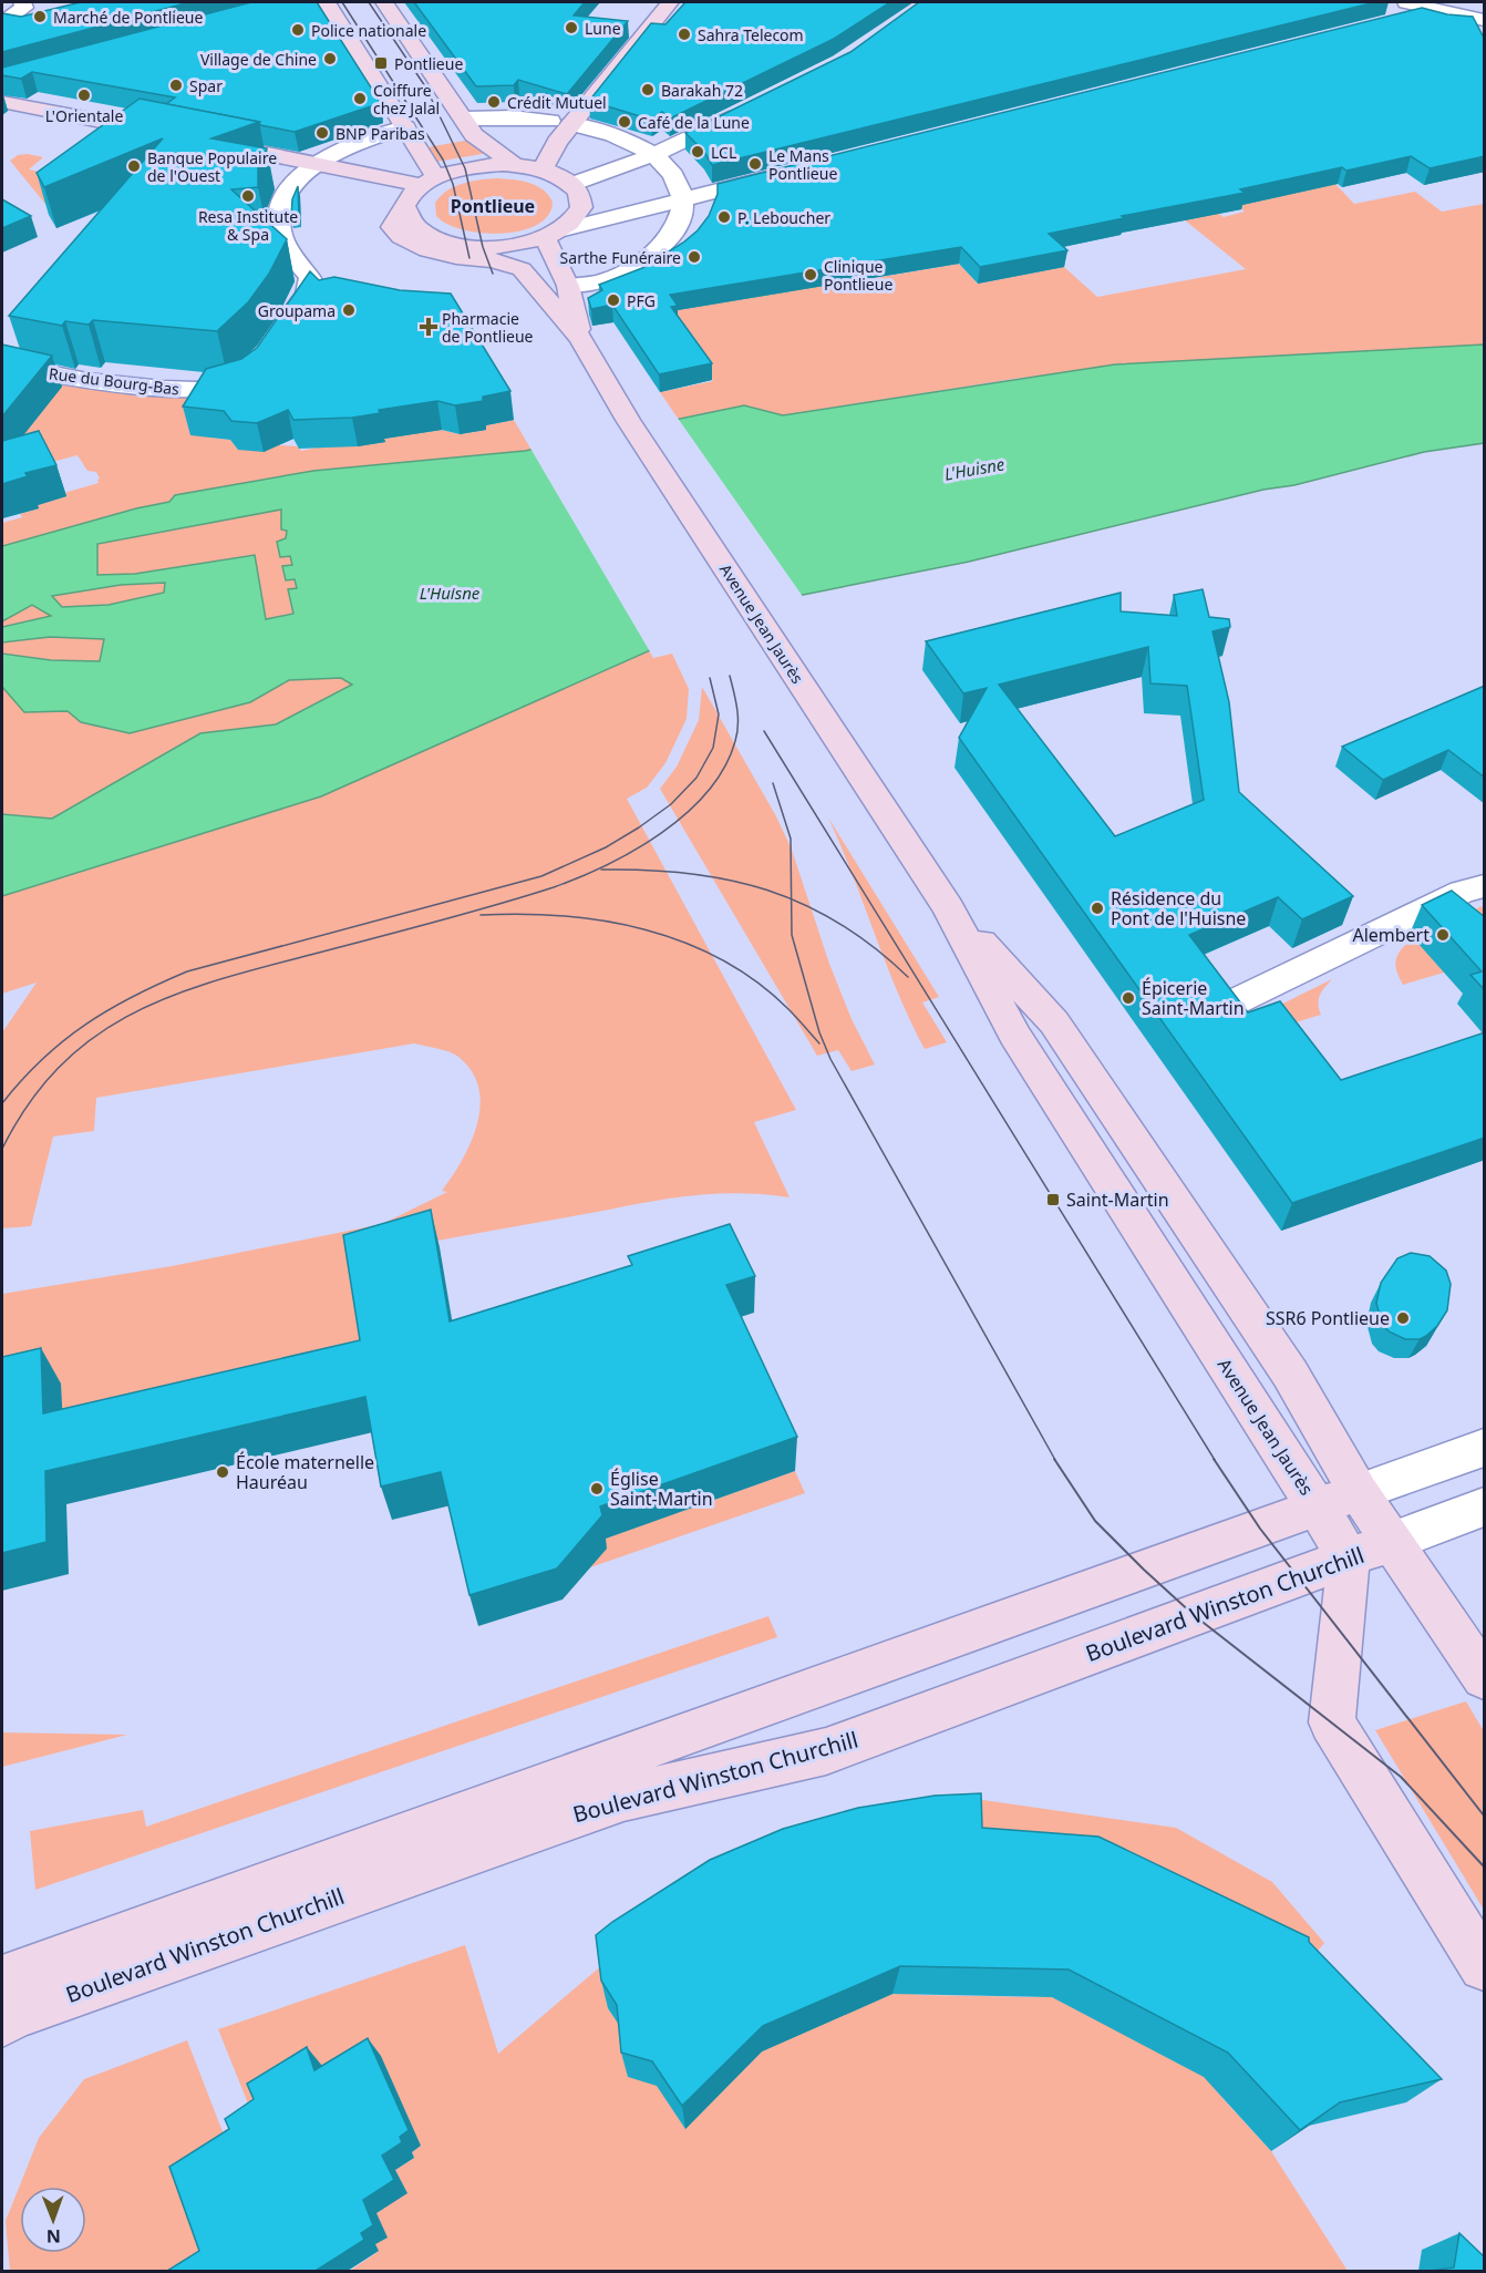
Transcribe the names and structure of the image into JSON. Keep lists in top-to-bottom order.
{
  "streets": {
    "main road": ["Avenue Jean Jaurès", "Boulevard Winston Churchill"],
    "street": ["Rue du Bourg-Bas"]
  },
  "crossings": [
    ["Avenue Jean Jaurès", "Boulevard Winston Churchill"]
  ],
  "districts": ["Pontlieue"],
  "water": ["L'Huisne"],
  "places": {
    "other": [
      "Marché de Pontlieue",
      "Lune",
      "Police nationale",
      "Sahra Telecom",
      "Village de Chine",
      "Spar",
      "Barakah 72",
      "L'Orientale",
      "Coiffure chez Jalal",
      "Crédit Mutuel",
      "Café de la Lune",
      "BNP Paribas",
      "LCL",
      "Le Mans Pontlieue",
      "Banque Populaire de l'Ouest",
      "Resa Institute & Spa",
      "P. Leboucher",
      "Sarthe Funéraire",
      "Clinique Pontlieue",
      "PFG",
      "Groupama",
      "Résidence du Pont de l'Huisne",
      "Alembert",
      "Épicerie Saint-Martin",
      "SSR6 Pontlieue",
      "École maternelle Hauréau",
      "Église Saint-Martin"
    ],
    "transit": ["Pontlieue", "Saint-Martin"],
    "health": ["Pharmacie de Pontlieue"]
  },
  "north": "bottom"
}
